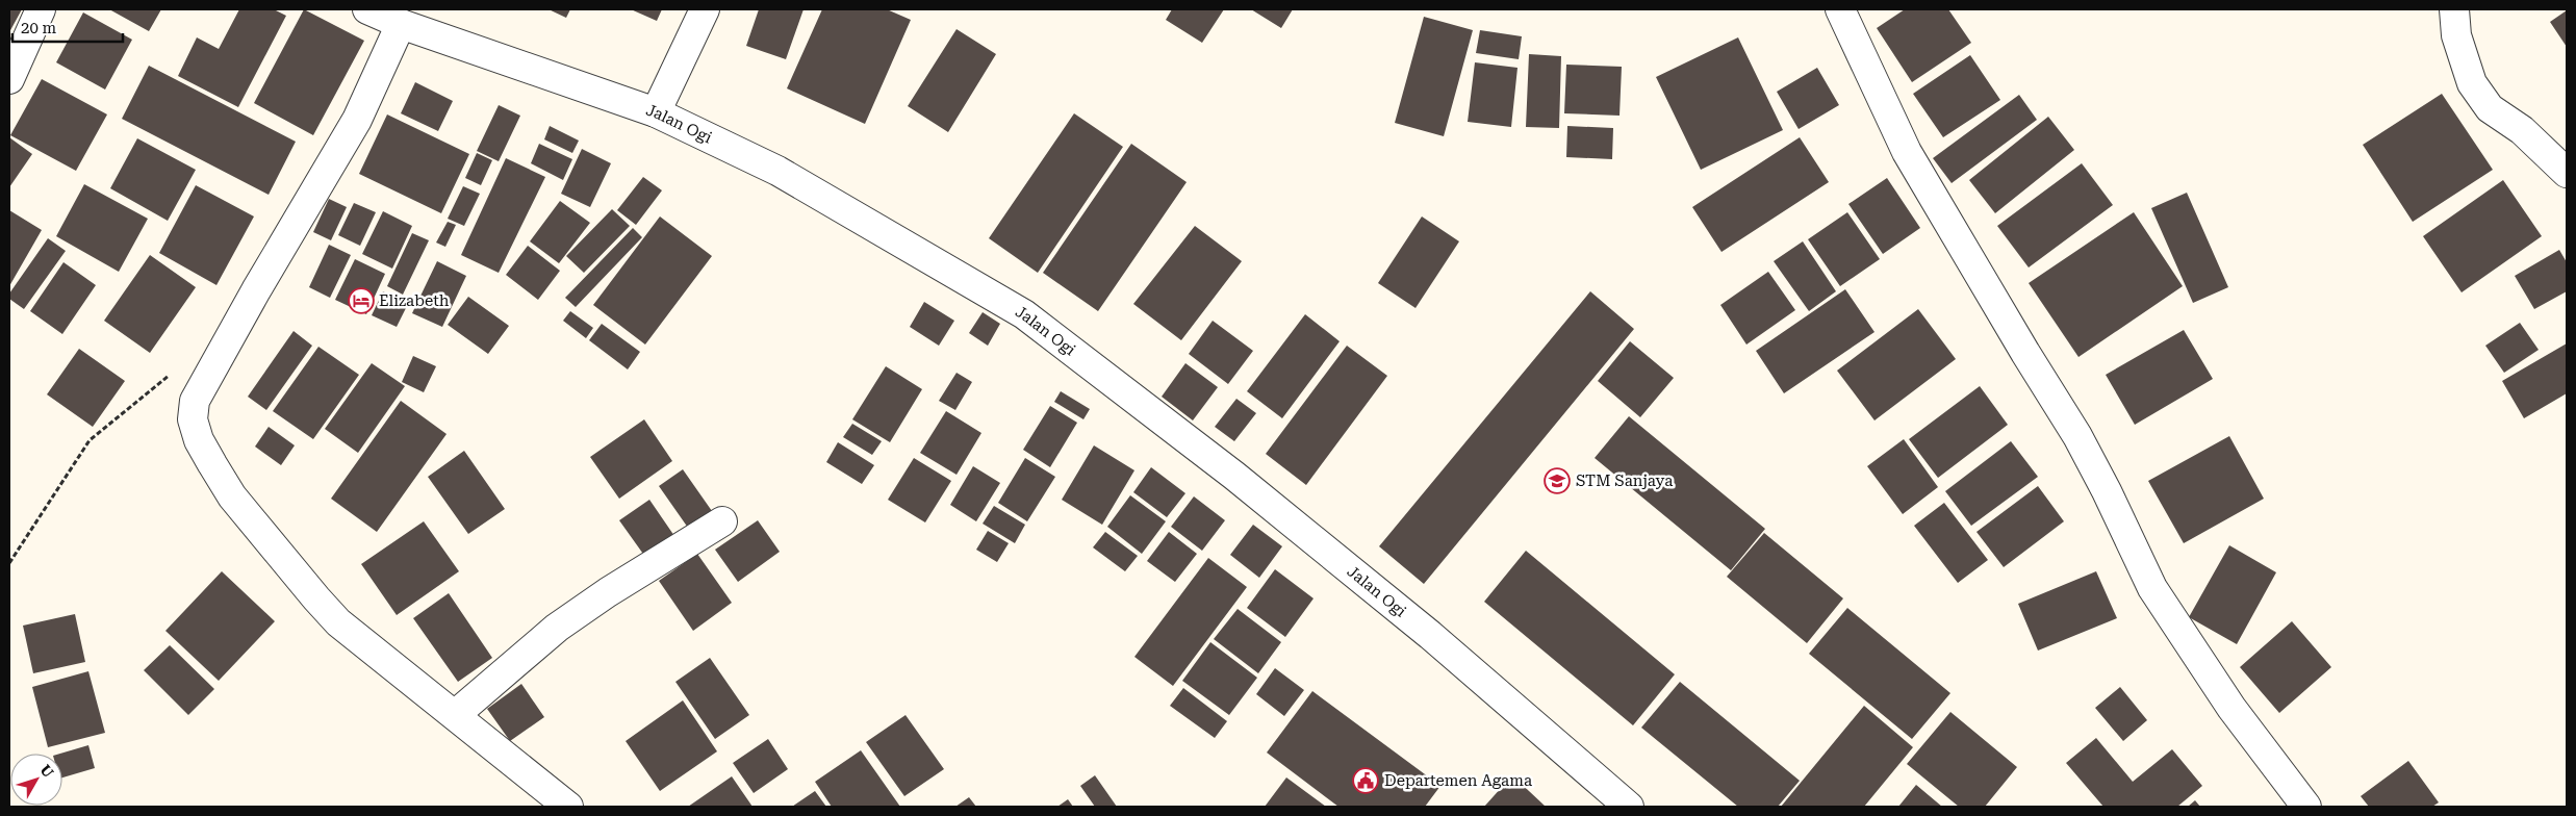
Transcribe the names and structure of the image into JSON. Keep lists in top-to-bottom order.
{
  "streets": {
    "street": ["Jalan Ogi"]
  },
  "places": {
    "hotel": ["Elizabeth"],
    "school or university": ["STM Sanjaya"],
    "public building": ["Departemen Agama"]
  },
  "scale_bar": "20 m",
  "north": "top right"
}
